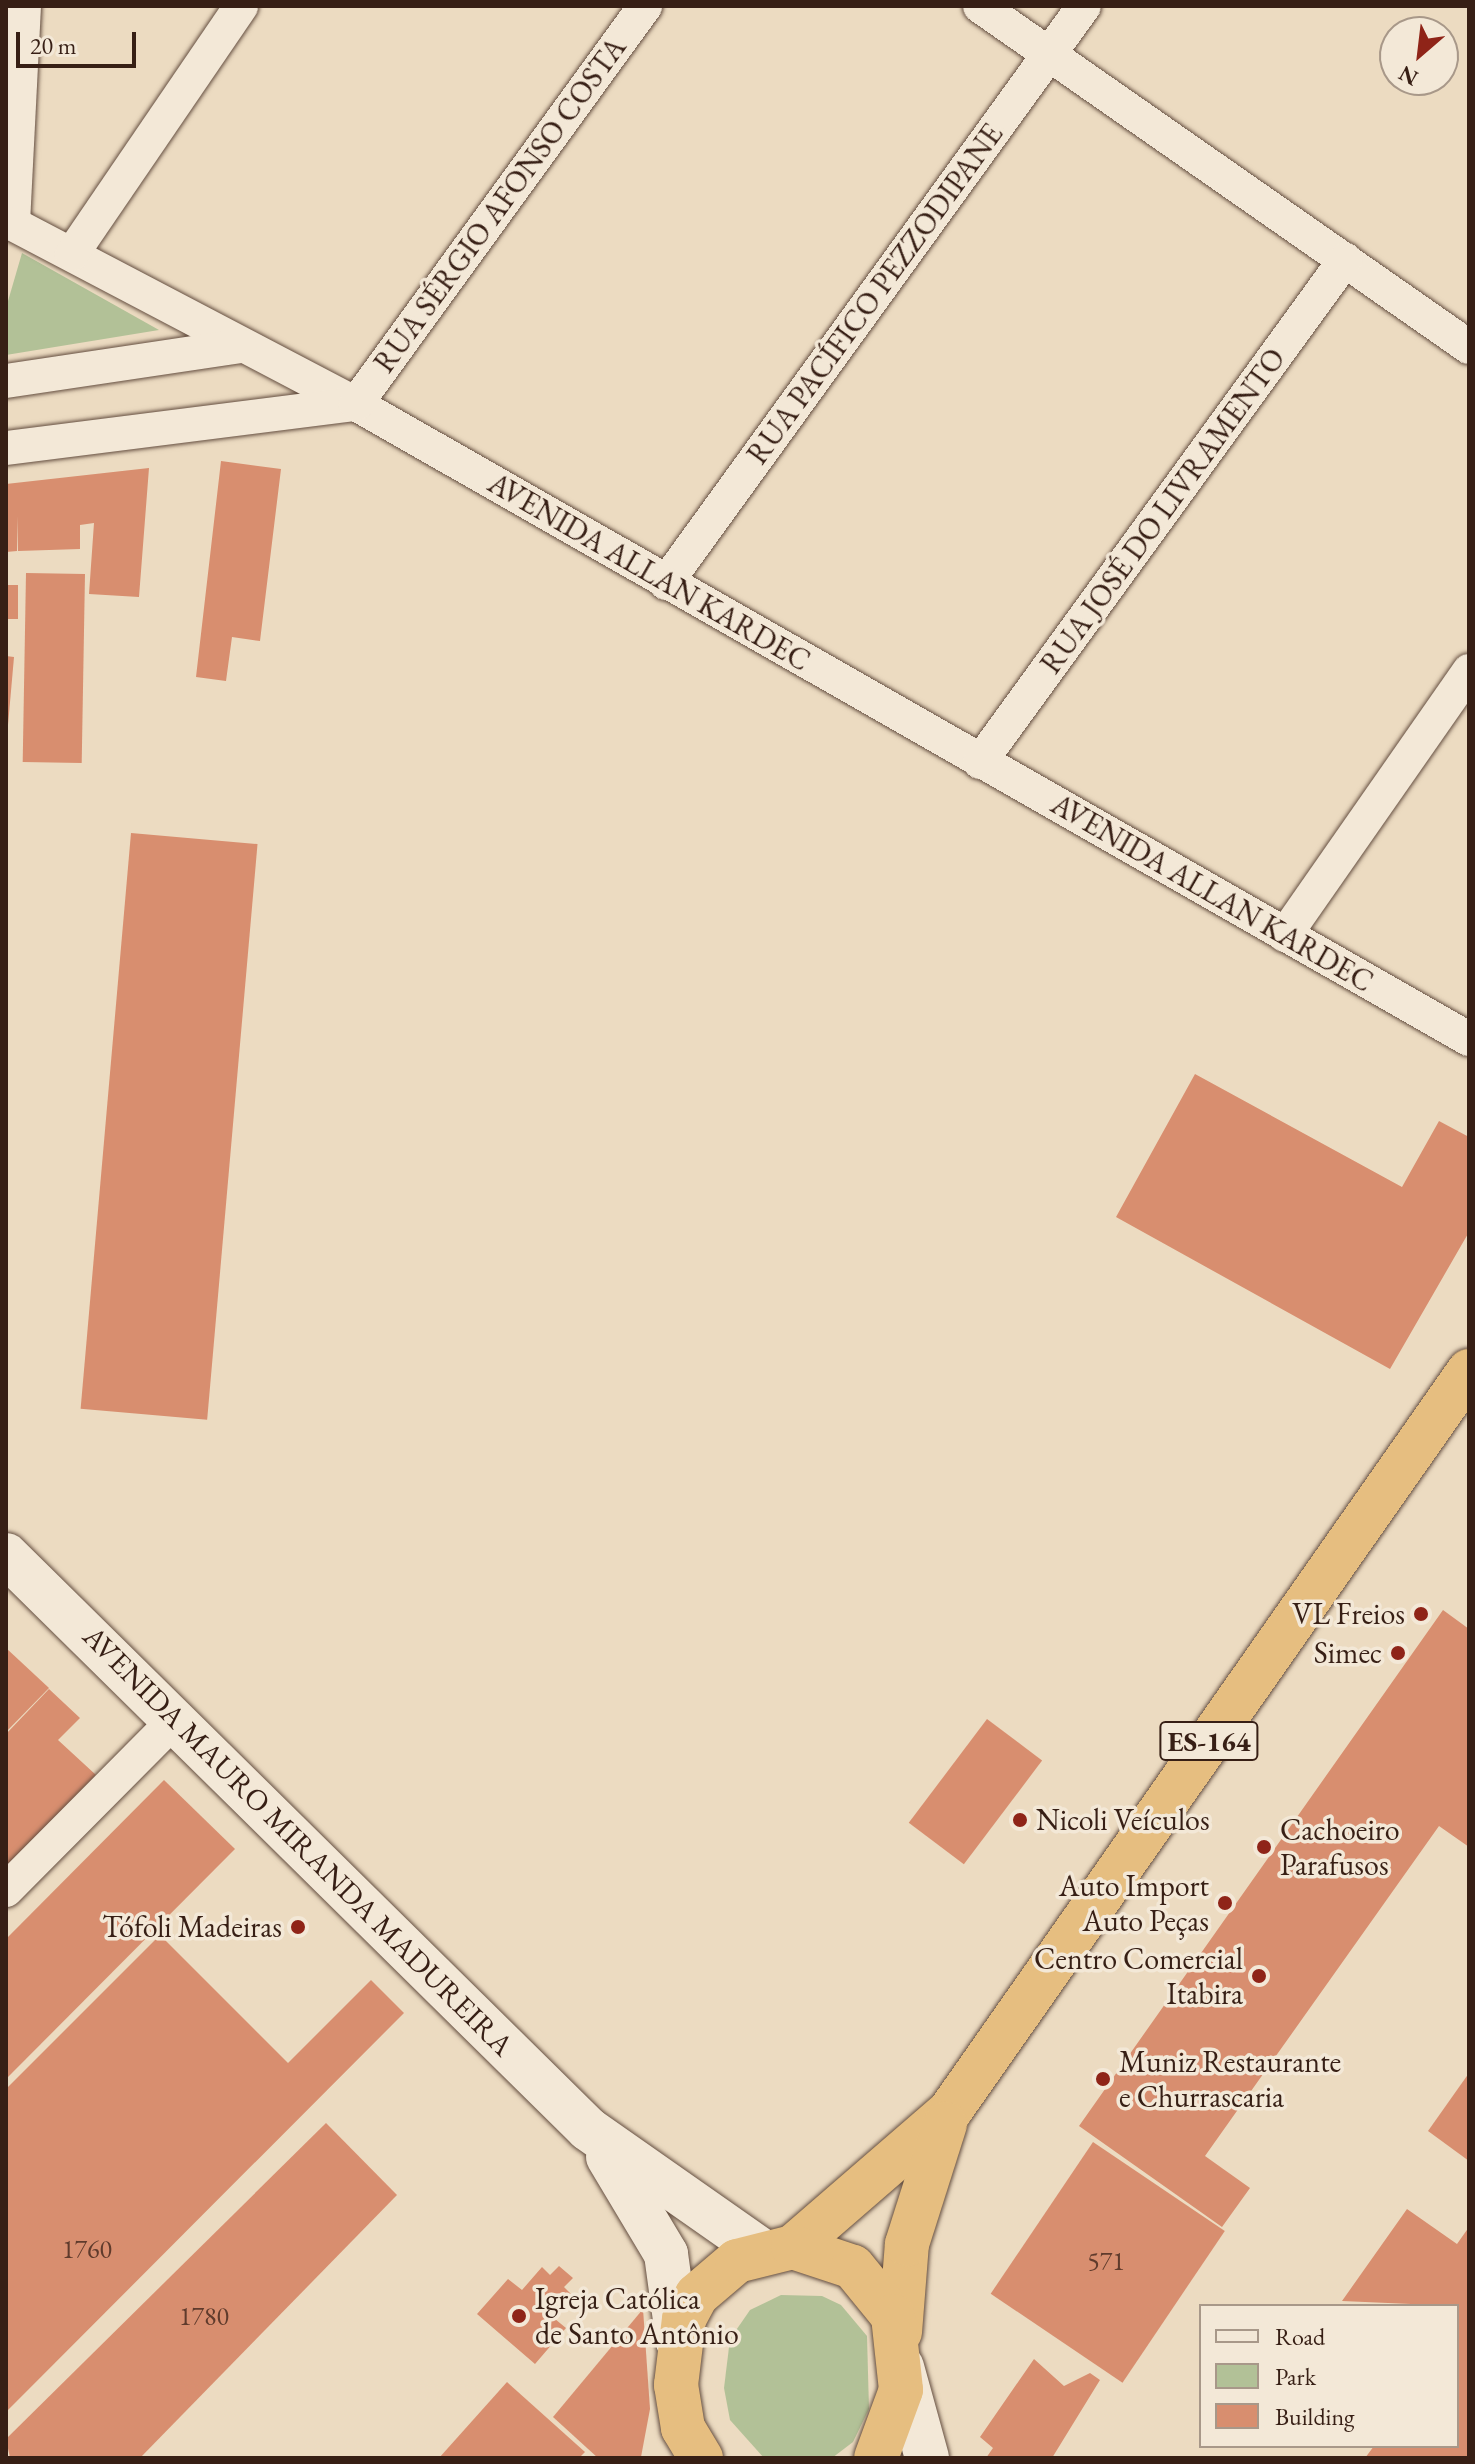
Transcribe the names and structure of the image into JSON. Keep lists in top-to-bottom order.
{
  "streets": {
    "highway": ["ES-164"],
    "main road": ["AVENIDA MAURO MIRANDA MADUREIRA"],
    "street": [
      "RUA SÉRGIO AFONSO COSTA",
      "RUA PACÍFICO PEZZODIPANE",
      "RUA JOSÉ DO LIVRAMENTO",
      "AVENIDA ALLAN KARDEC"
    ]
  },
  "crossings": [
    ["RUA SÉRGIO AFONSO COSTA", "AVENIDA ALLAN KARDEC"],
    ["RUA PACÍFICO PEZZODIPANE", "AVENIDA ALLAN KARDEC"],
    ["RUA JOSÉ DO LIVRAMENTO", "AVENIDA ALLAN KARDEC"]
  ],
  "places": [
    "VL Freios",
    "Simec",
    "Nicoli Veículos",
    "Cachoeiro Parafusos",
    "Auto Import Auto Peças",
    "Tófoli Madeiras",
    "Centro Comercial Itabira",
    "Muniz Restaurante e Churrascaria",
    "Igreja Católica de Santo Antônio"
  ],
  "house_numbers": ["1760", "571", "1780"],
  "legend": ["Road", "Park", "Building"],
  "scale_bar": "20 m",
  "north": "bottom left"
}
